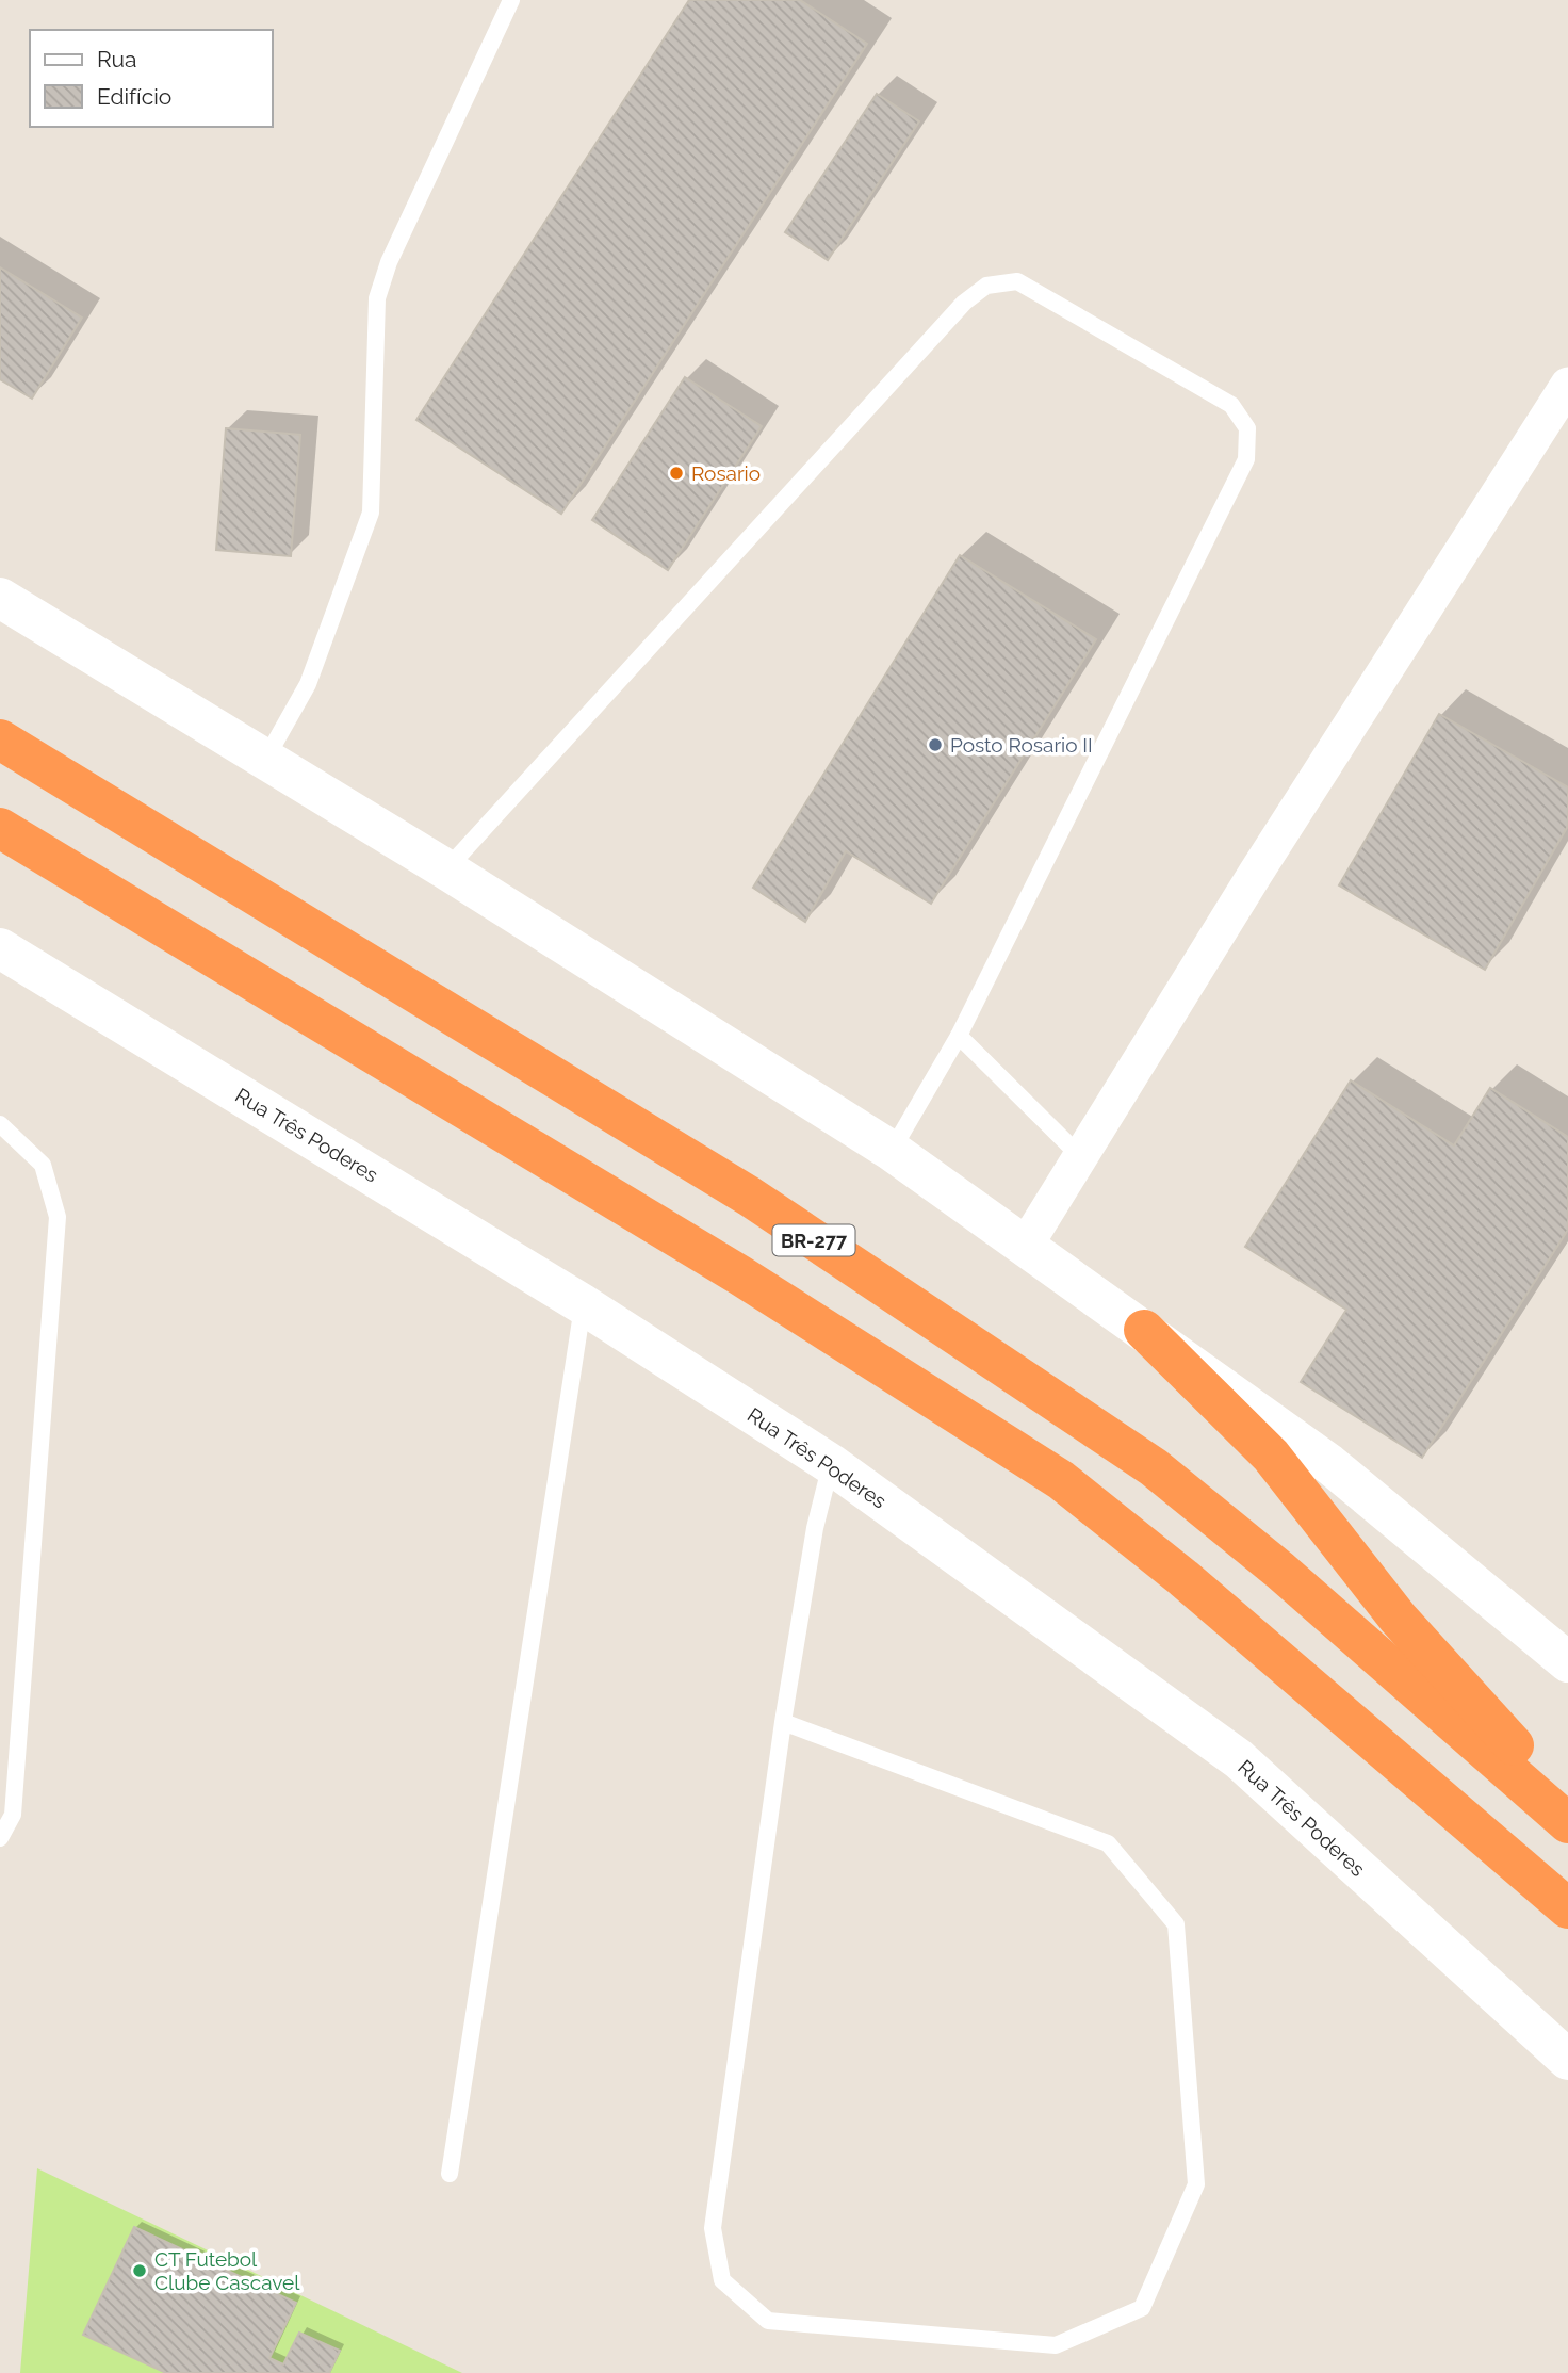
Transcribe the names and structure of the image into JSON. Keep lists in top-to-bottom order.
{
  "streets": {
    "highway": ["BR-277"],
    "street": ["Rua Três Poderes"]
  },
  "places": ["Rosario", "Posto Rosario II", "CT Futebol Clube Cascavel"],
  "legend": ["Rua", "Edifício"]
}
